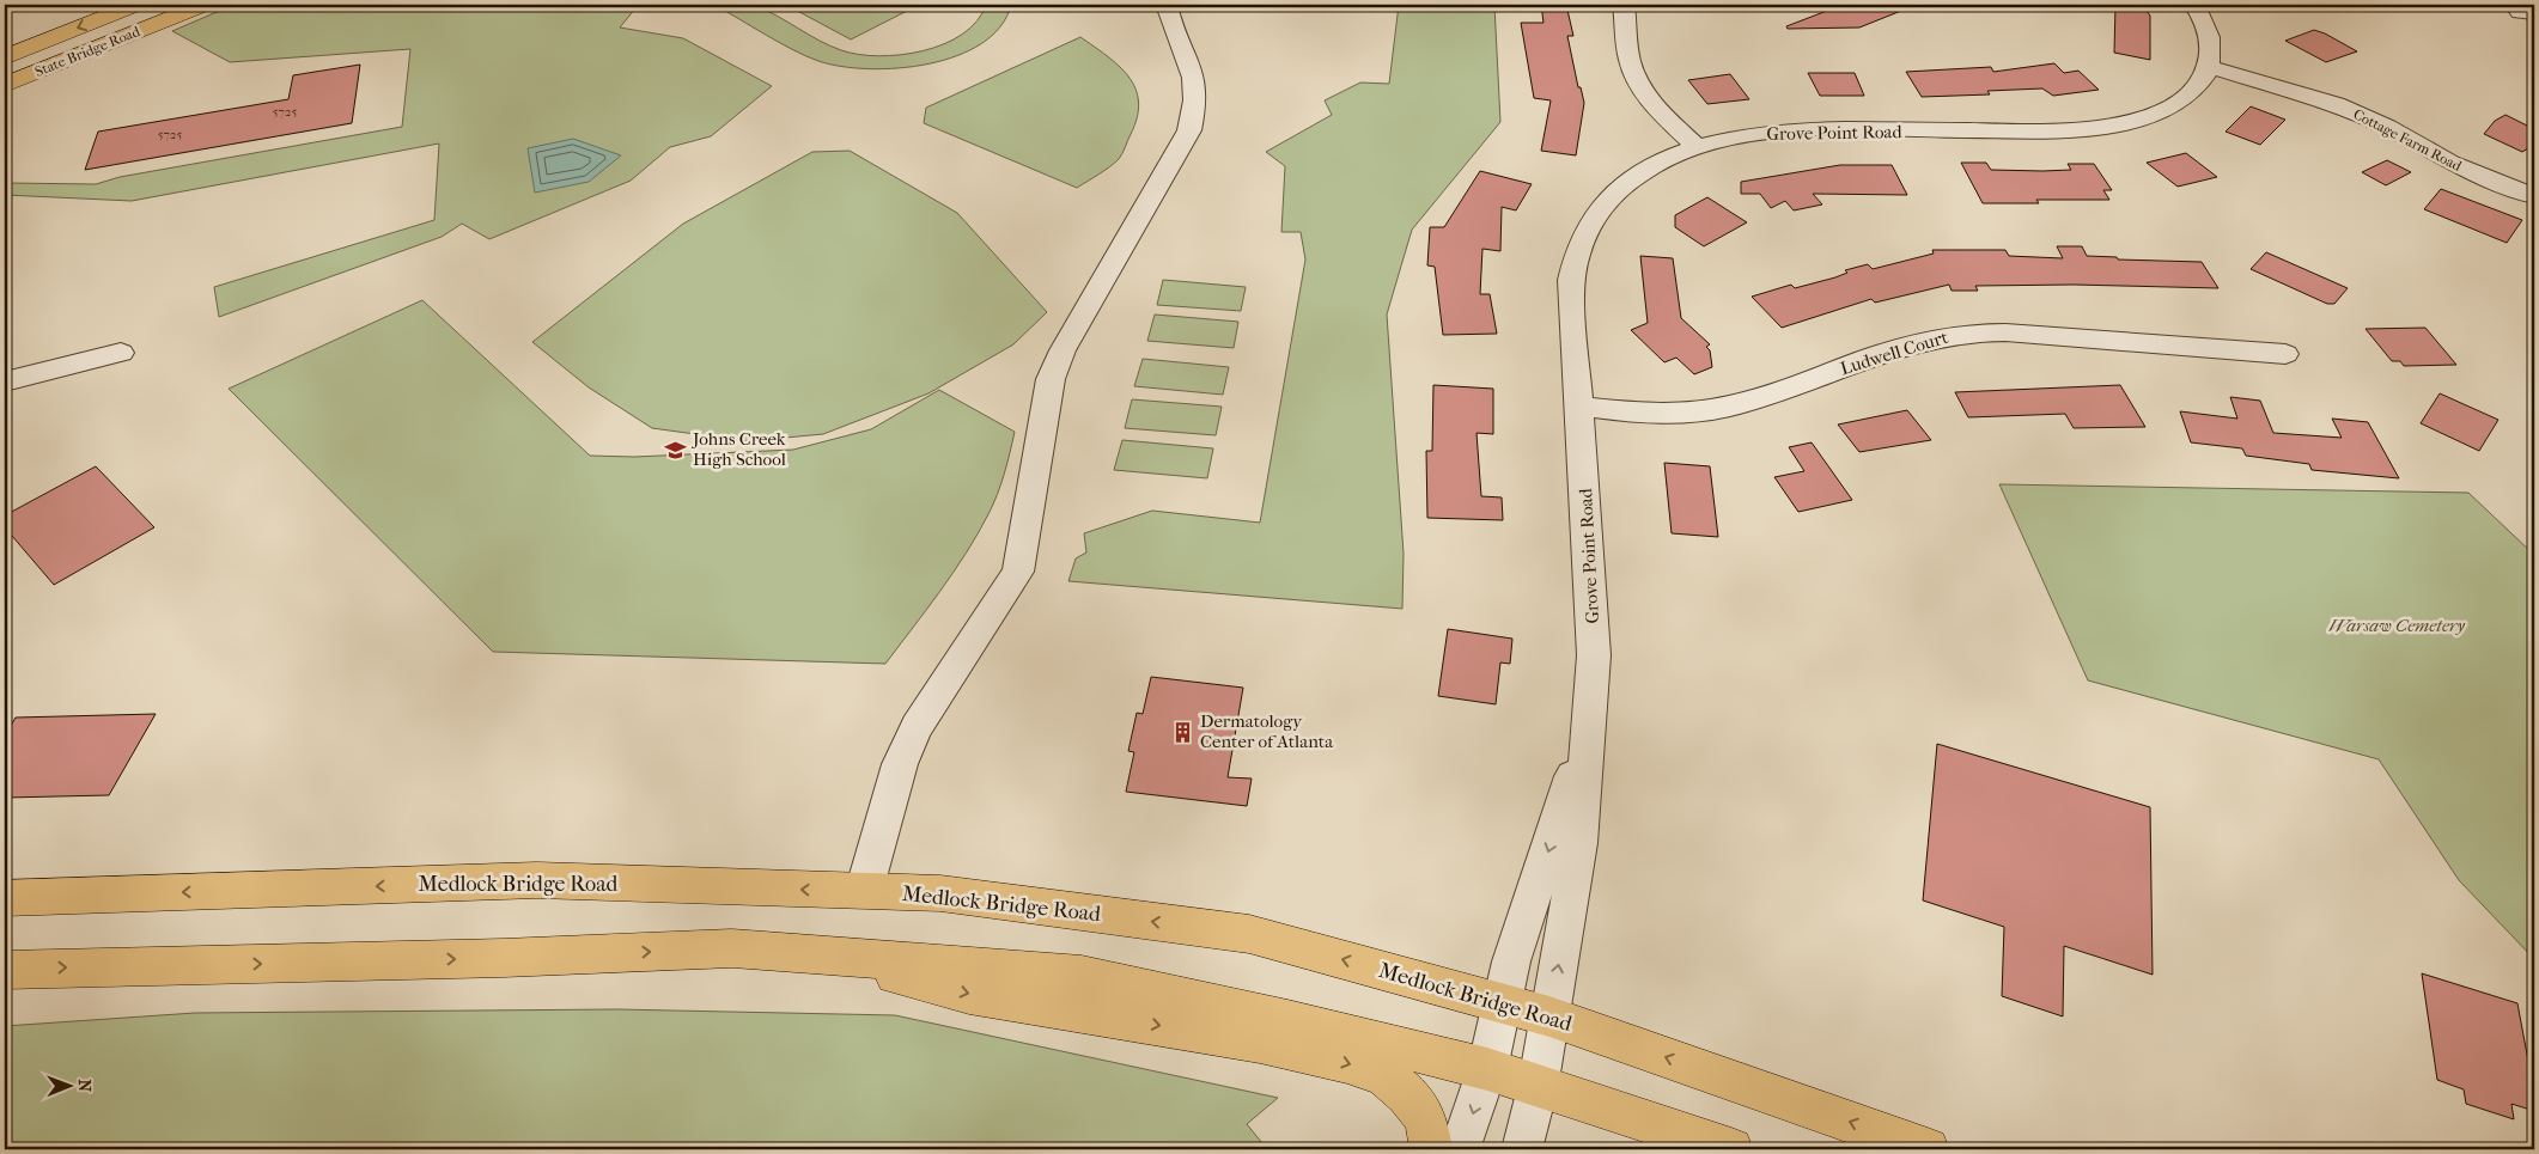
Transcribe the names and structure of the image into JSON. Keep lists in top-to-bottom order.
{
  "streets": {
    "highway": ["State Bridge Road", "Medlock Bridge Road"],
    "street": ["Grove Point Road", "Cottage Farm Road", "Ludwell Court"]
  },
  "crossings": [
    ["Grove Point Road", "Cottage Farm Road"],
    ["Grove Point Road", "Ludwell Court"],
    ["Grove Point Road", "Medlock Bridge Road"]
  ],
  "parks": ["Warsaw Cemetery"],
  "places": {
    "school or university": ["Johns Creek High School"],
    "building": ["Dermatology Center of Atlanta"]
  },
  "house_numbers": ["5725", "5725"],
  "north": "right"
}
